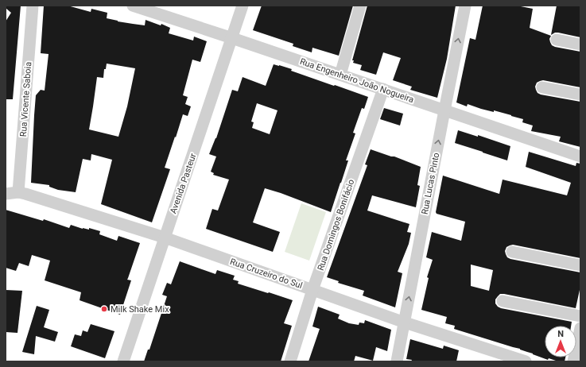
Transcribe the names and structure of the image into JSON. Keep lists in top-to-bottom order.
{
  "streets": {
    "street": [
      "Rua Engenheiro João Nogueira",
      "Rua Vicente Saboia",
      "Avenida Pasteur",
      "Rua Lucas Pinto",
      "Rua Domingos Bonifácio",
      "Rua Cruzeiro do Sul"
    ]
  },
  "crossings": [
    ["Rua Engenheiro João Nogueira", "Avenida Pasteur"],
    ["Rua Engenheiro João Nogueira", "Rua Lucas Pinto"],
    ["Rua Engenheiro João Nogueira", "Rua Domingos Bonifácio"],
    ["Rua Vicente Saboia", "Rua Cruzeiro do Sul"],
    ["Avenida Pasteur", "Rua Cruzeiro do Sul"],
    ["Rua Lucas Pinto", "Rua Cruzeiro do Sul"],
    ["Rua Domingos Bonifácio", "Rua Cruzeiro do Sul"]
  ],
  "one_way": ["Rua Lucas Pinto"],
  "places": ["Milk Shake Mix"],
  "north": "top"
}
